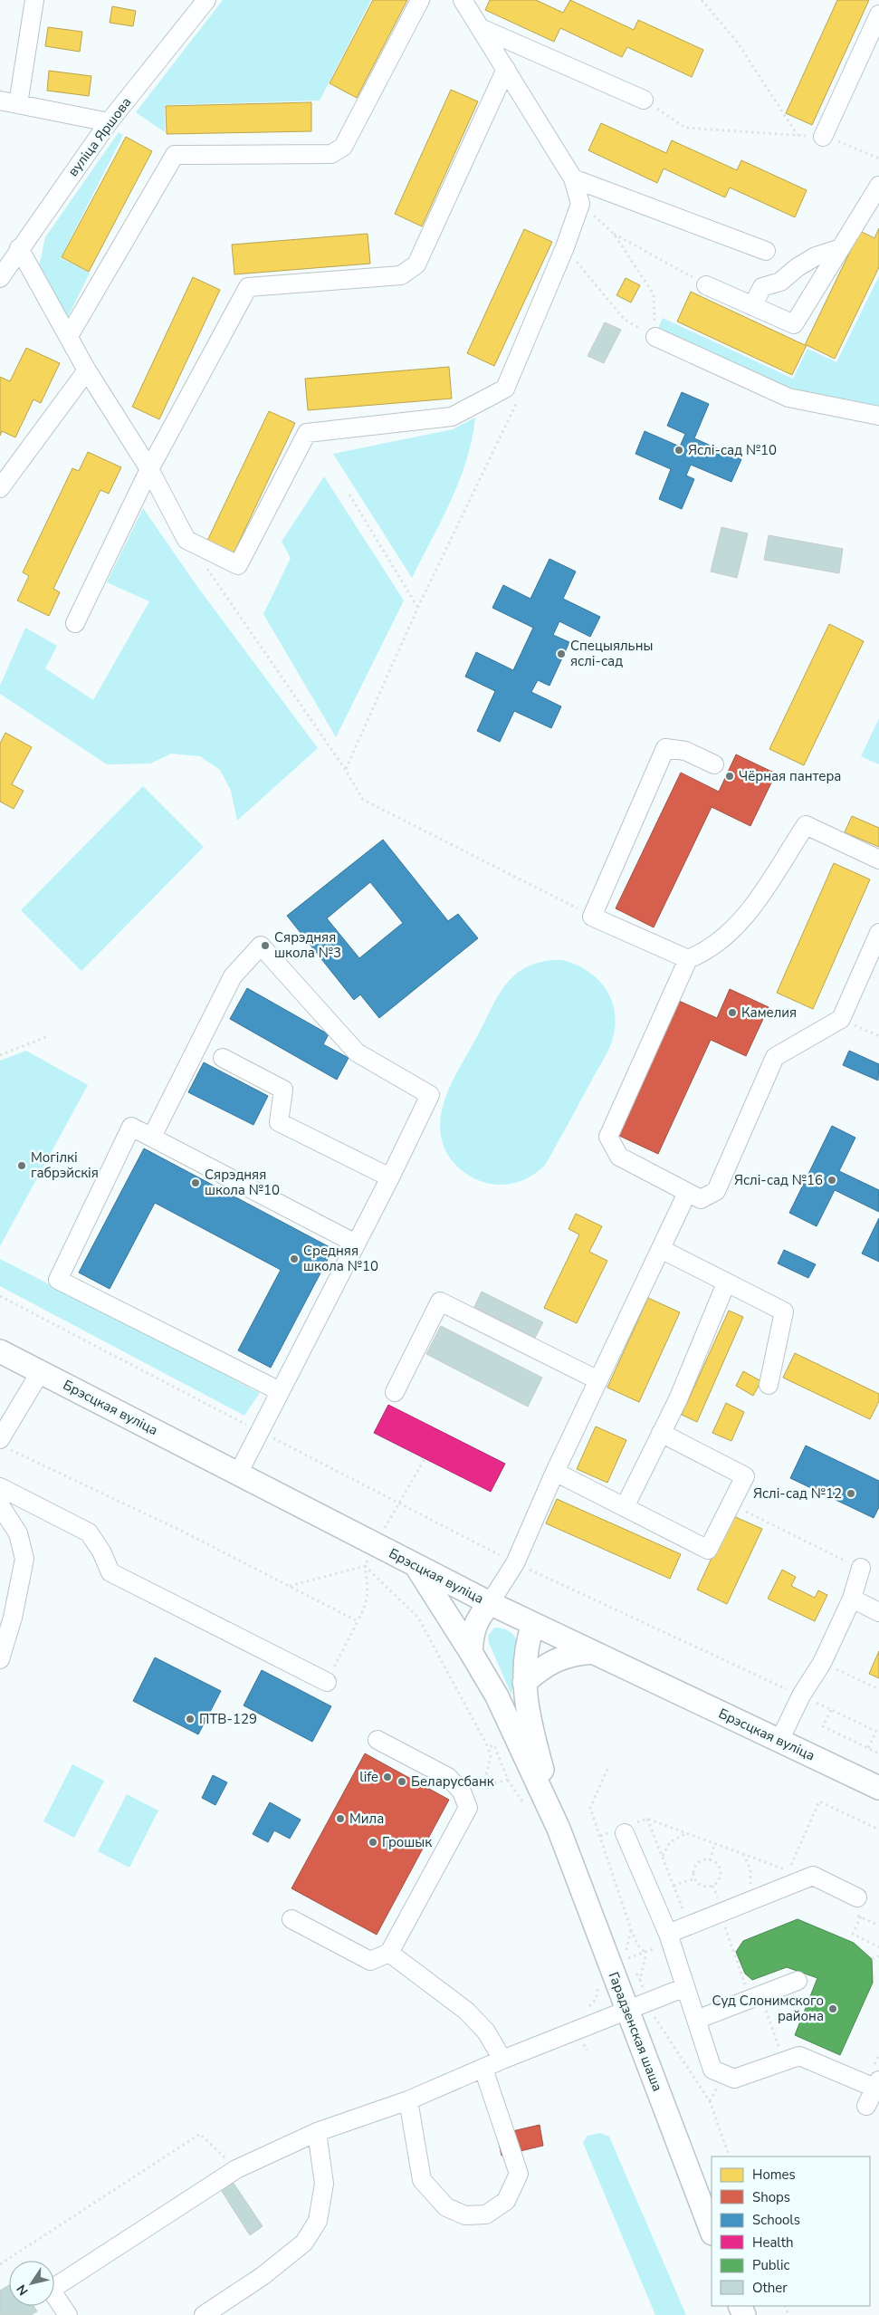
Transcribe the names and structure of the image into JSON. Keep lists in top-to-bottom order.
{
  "streets": {
    "main road": ["Брэсцкая вуліца", "Гарадзенская шаша"],
    "street": ["вуліца Яршова"]
  },
  "crossings": [
    ["Брэсцкая вуліца", "Гарадзенская шаша"]
  ],
  "places": [
    "Яслі-сад №10",
    "Спецыяльны яслі-сад",
    "Чёрная пантера",
    "Сярэдняя школа №3",
    "Камелия",
    "Могілкі габрэйскія",
    "Яслі-сад №16",
    "Сярэдняя школа №10",
    "Средняя школа №10",
    "Яслі-сад №12",
    "ПТВ-129",
    "life",
    "Беларусбанк",
    "Мила",
    "Грошык",
    "Суд Слонимского района"
  ],
  "legend": [
    "Homes",
    "Shops",
    "Schools",
    "Health",
    "Public",
    "Other"
  ],
  "north": "bottom left"
}
